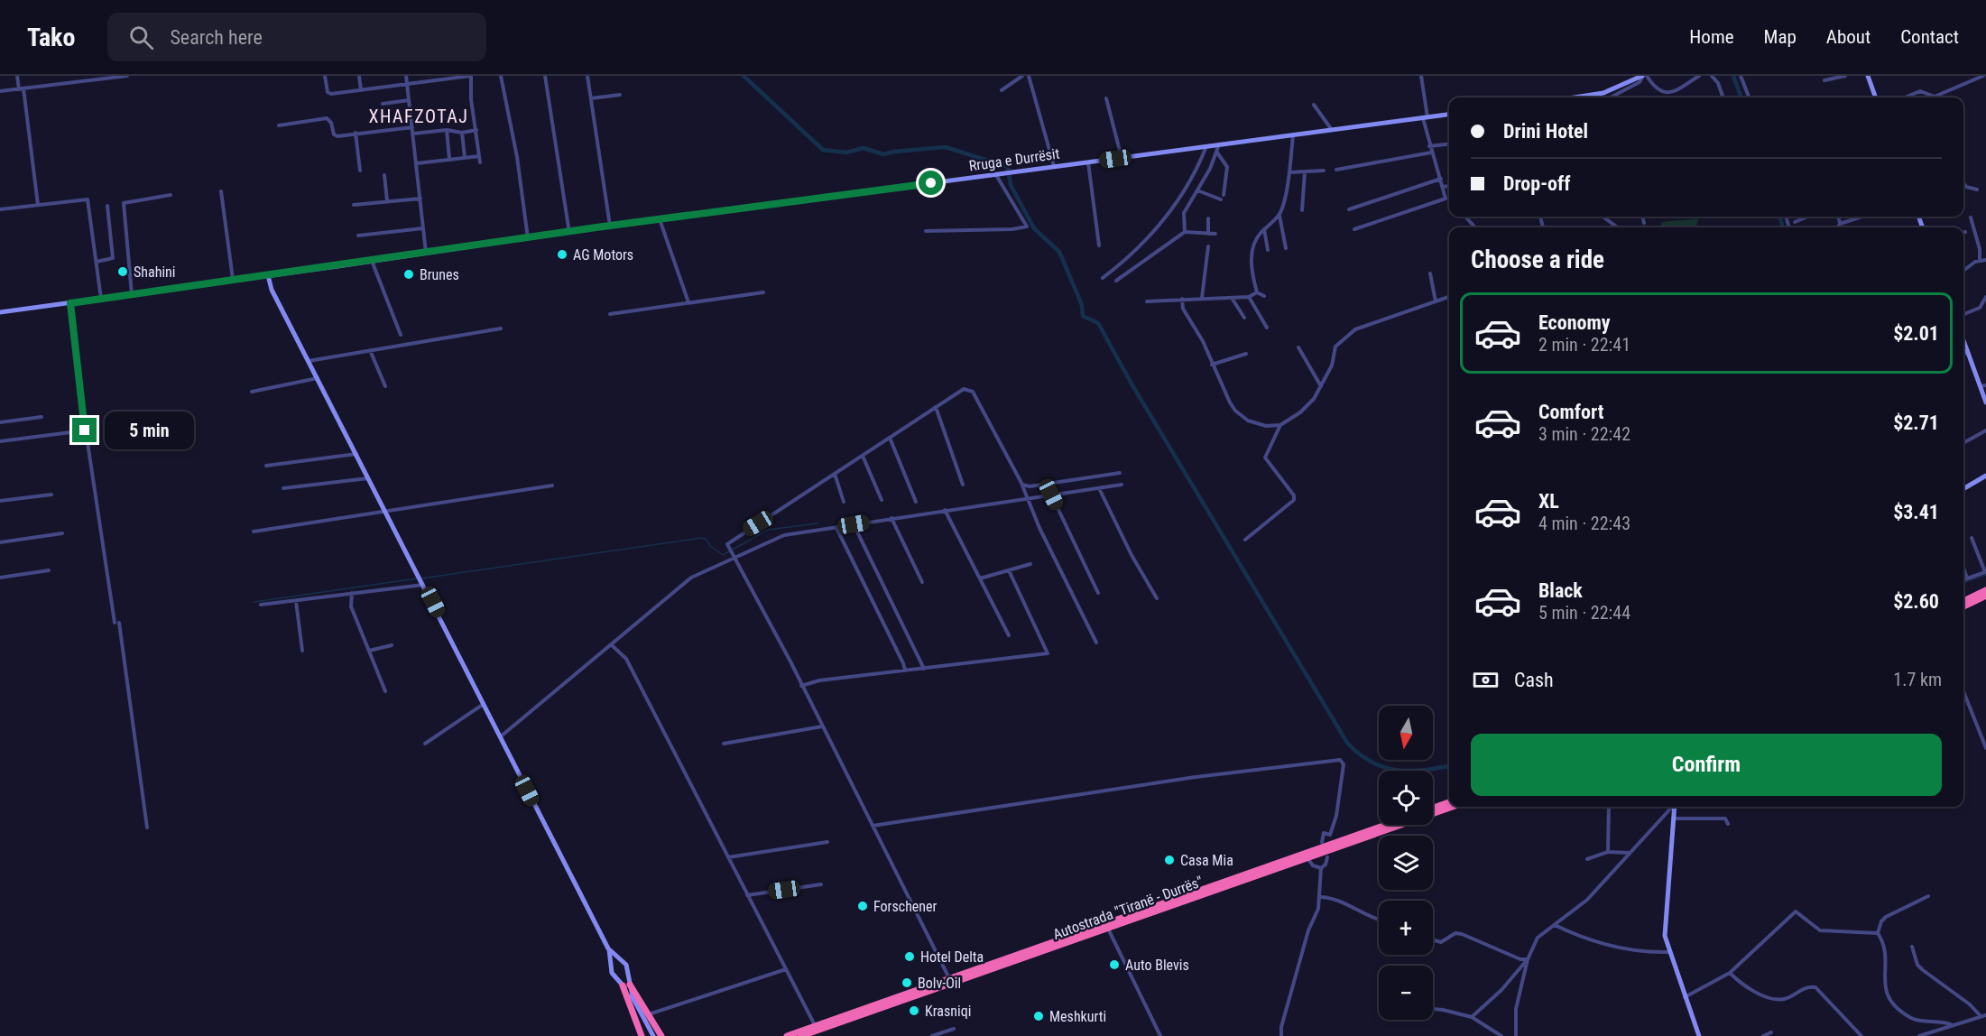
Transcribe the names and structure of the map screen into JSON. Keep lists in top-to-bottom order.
{
  "streets": {
    "highway": ["Autostrada \"Tiranë - Durrës\""],
    "main road": ["Rruga e Durrësit"]
  },
  "districts": ["XHAFZOTAJ"],
  "places": [
    "AG Motors",
    "Shahini",
    "Brunes",
    "Casa Mia",
    "Forschener",
    "Hotel Delta",
    "Auto Blevis",
    "Bolv-Oil",
    "Krasniqi",
    "Meshkurti"
  ],
  "north": "bottom",
  "page": {
    "header": "Tako",
    "search": "Search here",
    "nav": [
      "Home",
      "Map",
      "About",
      "Contact"
    ],
    "banner": ["Drini Hotel", "Drop-off"],
    "heading": "Choose a ride",
    "list": [
      {
        "name": "Economy",
        "note": "2 min · 22:41",
        "value": "$2.01"
      },
      {
        "name": "Comfort",
        "note": "3 min · 22:42",
        "value": "$2.71"
      },
      {
        "name": "XL",
        "note": "4 min · 22:43",
        "value": "$3.41"
      },
      {
        "name": "Black",
        "note": "5 min · 22:44",
        "value": "$2.60"
      }
    ],
    "bubble": "5 min",
    "pay": ["Cash", "1.7 km"],
    "map_buttons": ["+", "−"],
    "buttons": "Confirm"
  }
}
